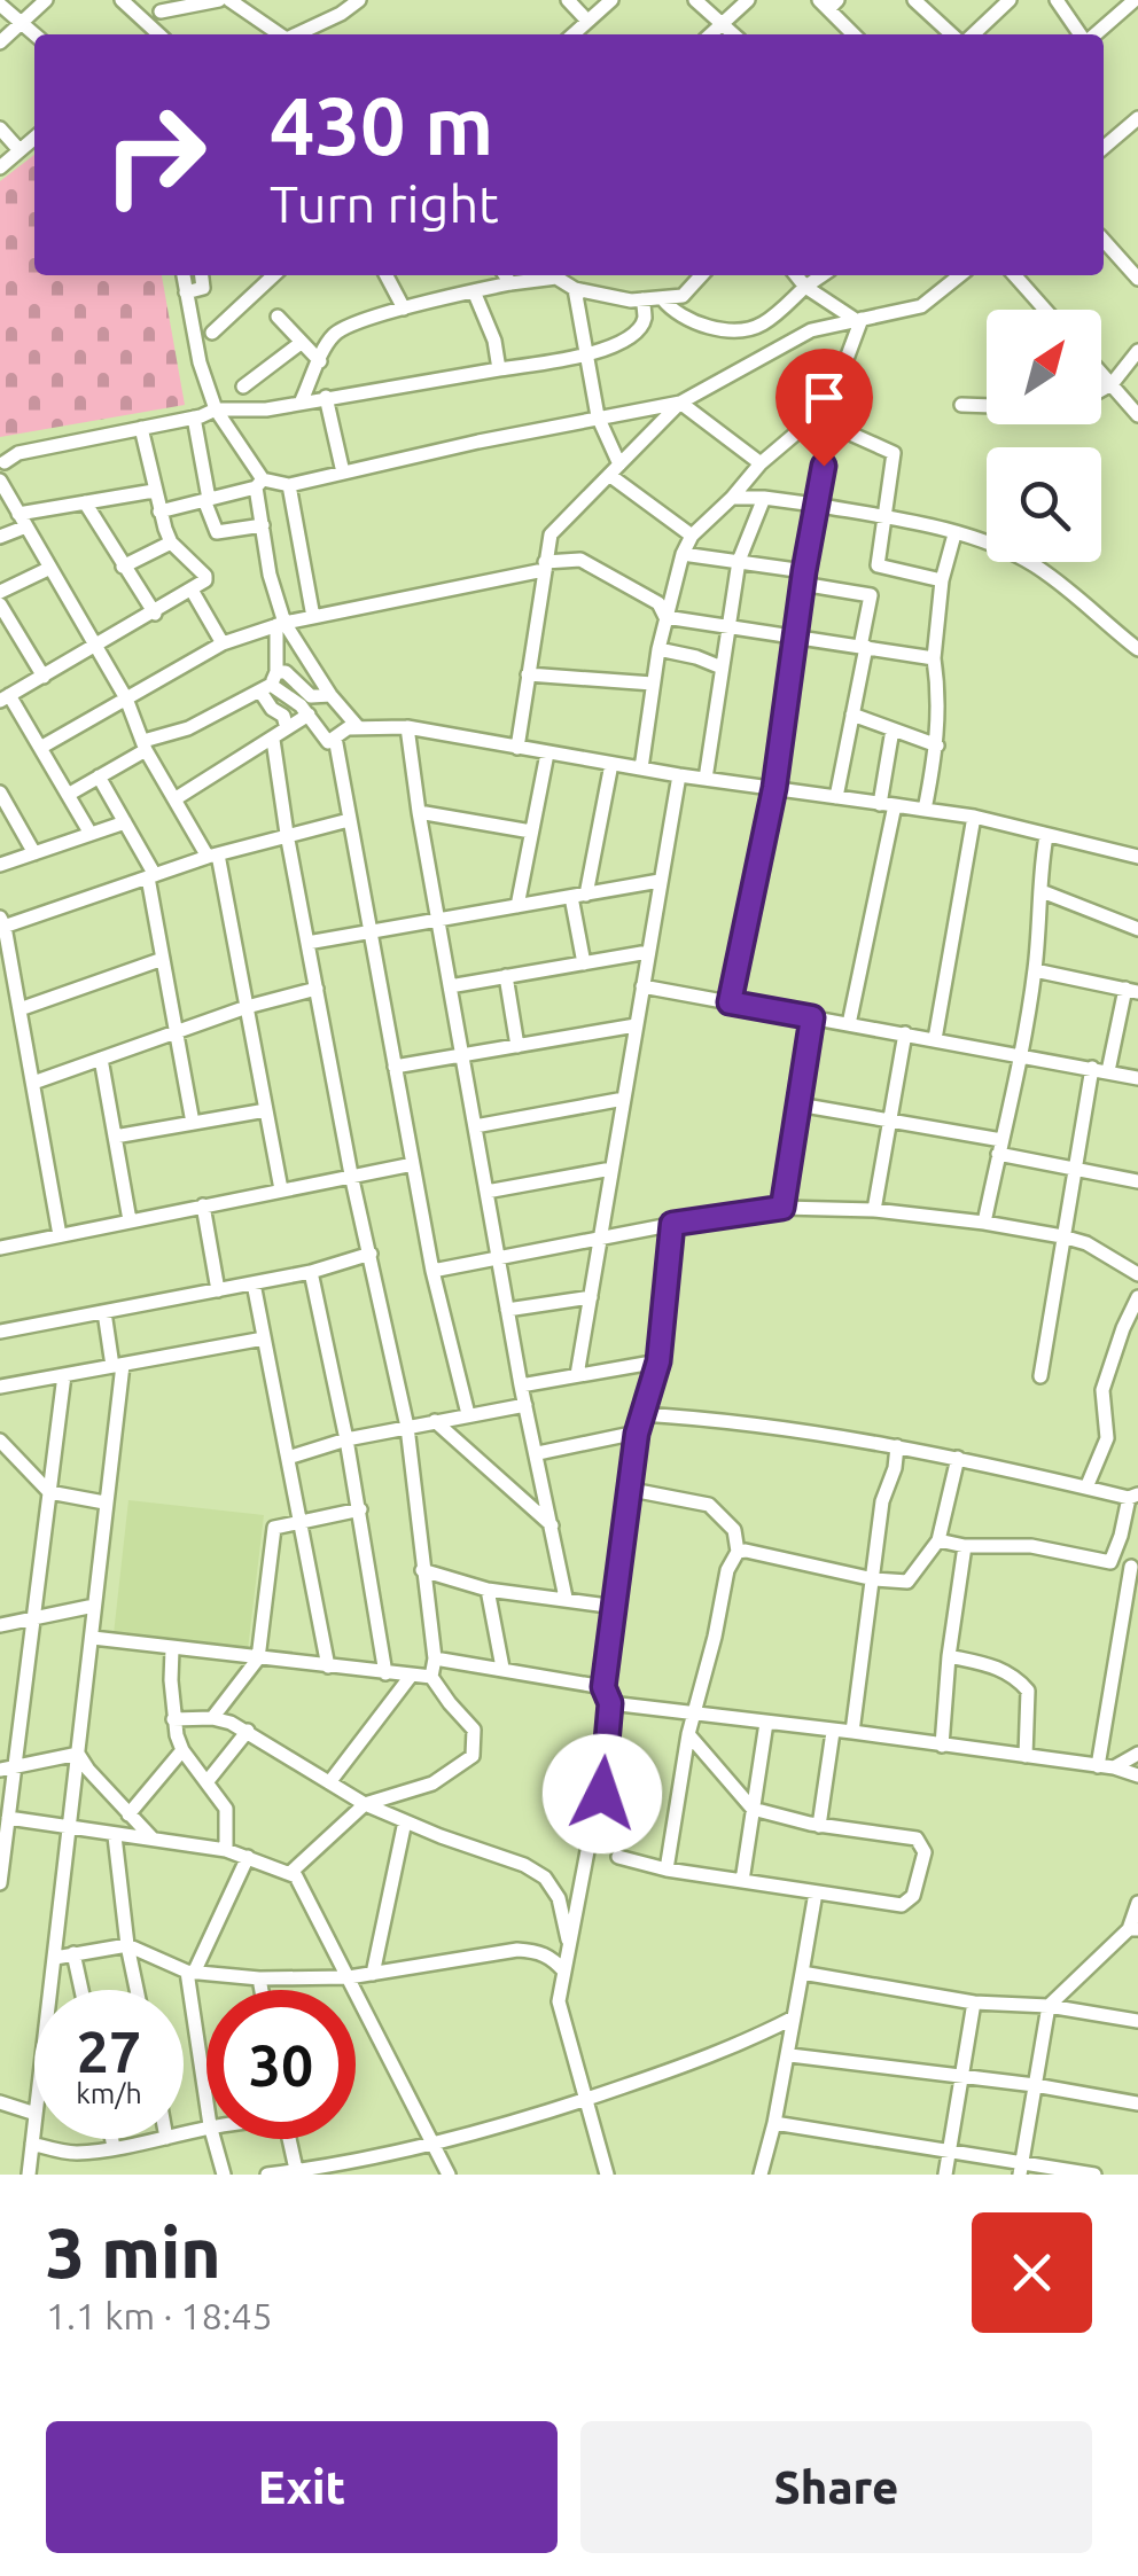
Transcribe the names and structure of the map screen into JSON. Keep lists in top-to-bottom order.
{
  "north": "top right",
  "page": {
    "turn": ["430 m", "Turn right"],
    "speed": "27 km/h",
    "limit": "30",
    "heading": ["3 min", "1.1 km · 18:45"],
    "buttons": ["Exit", "Share"]
  }
}
